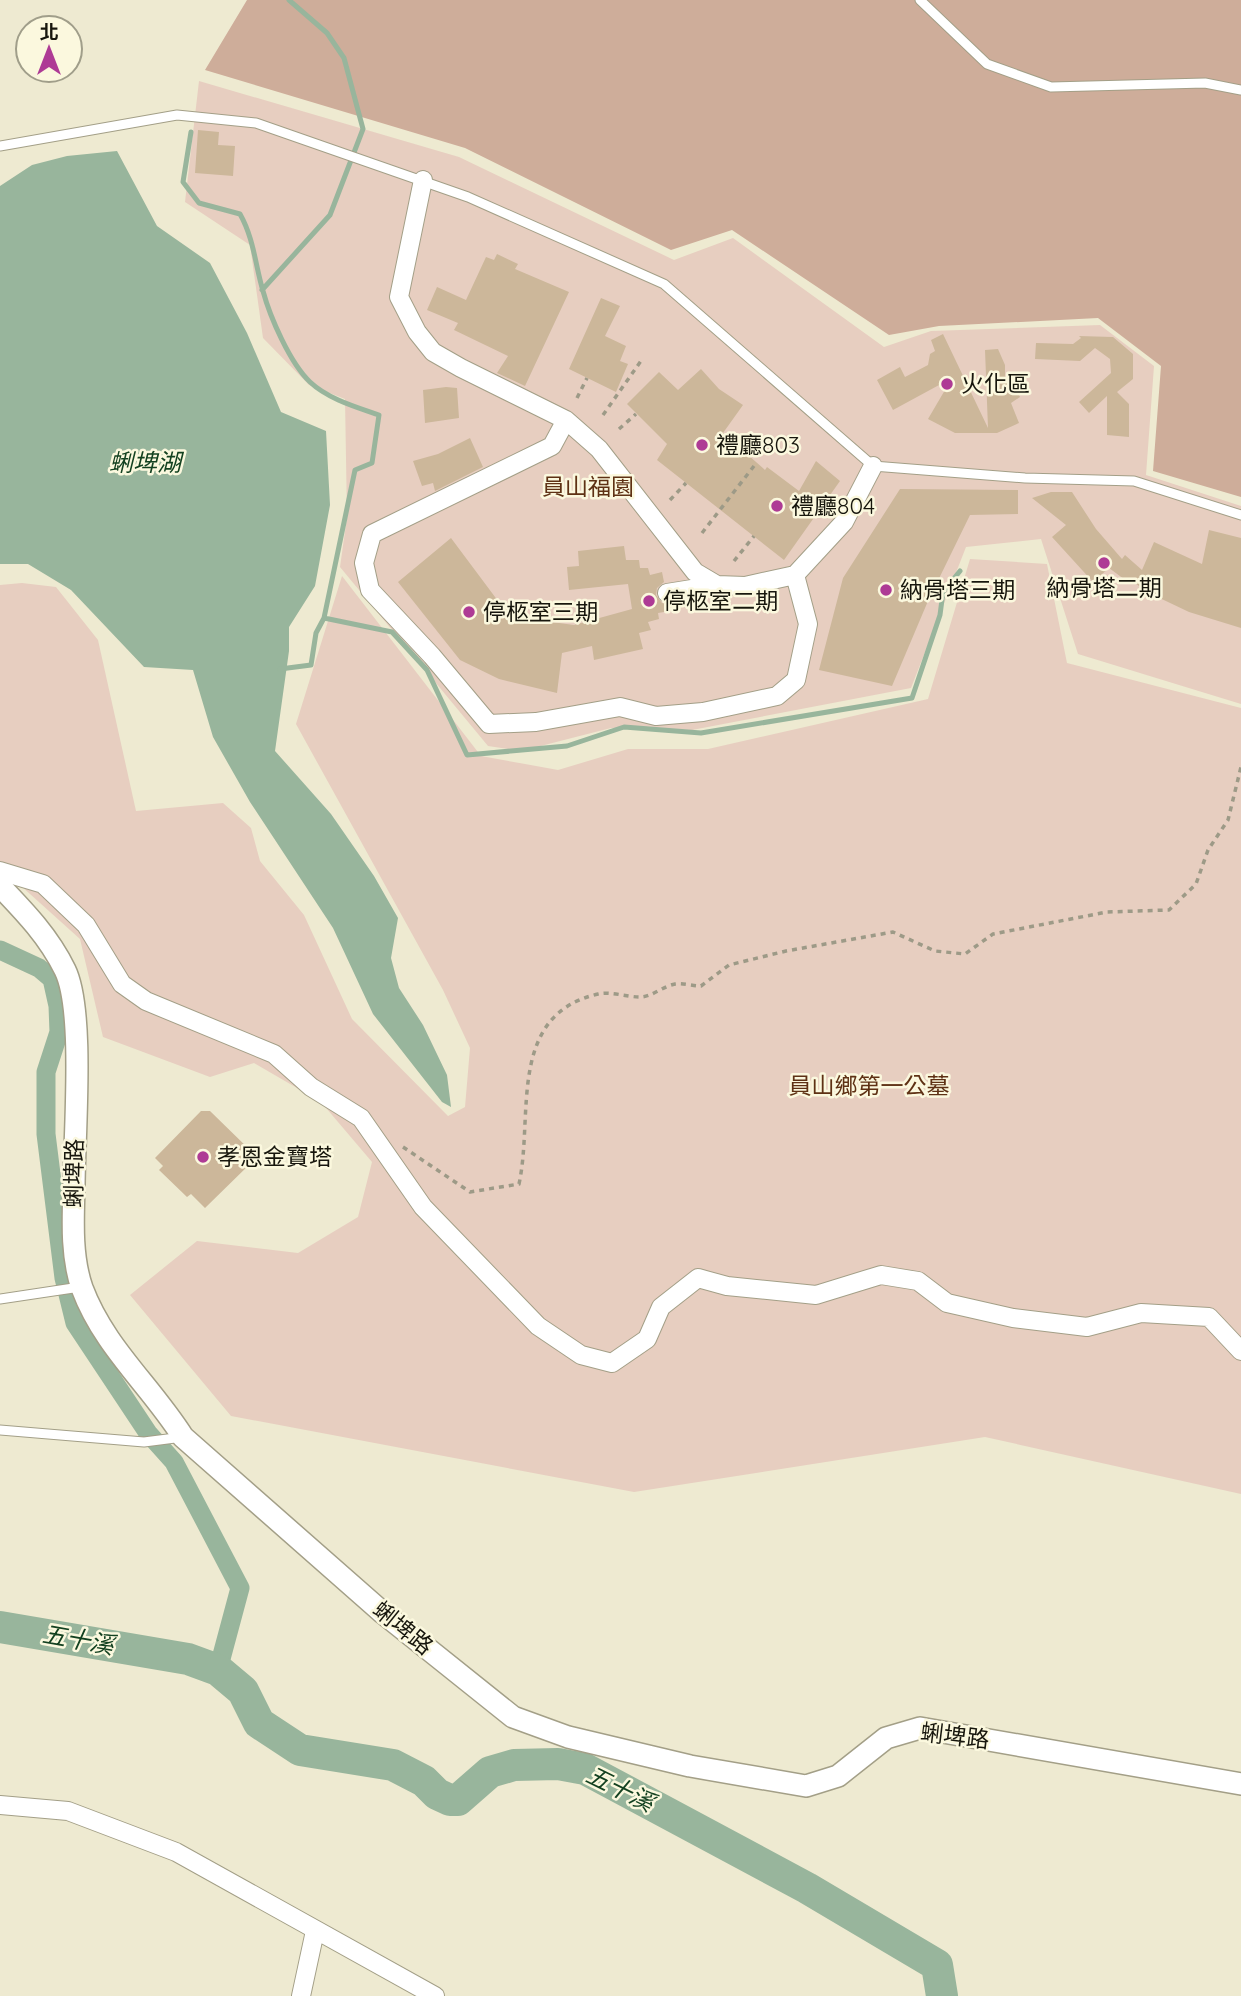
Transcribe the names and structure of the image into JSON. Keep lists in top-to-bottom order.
{
  "streets": {
    "street": ["蜊埤路"]
  },
  "water": ["蜊埤湖", "五十溪"],
  "parks": ["員山福園", "員山鄉第一公墓"],
  "places": [
    "火化區",
    "禮廳803",
    "禮廳804",
    "納骨塔二期",
    "納骨塔三期",
    "停柩室二期",
    "停柩室三期",
    "孝恩金寶塔"
  ],
  "north": "top"
}
